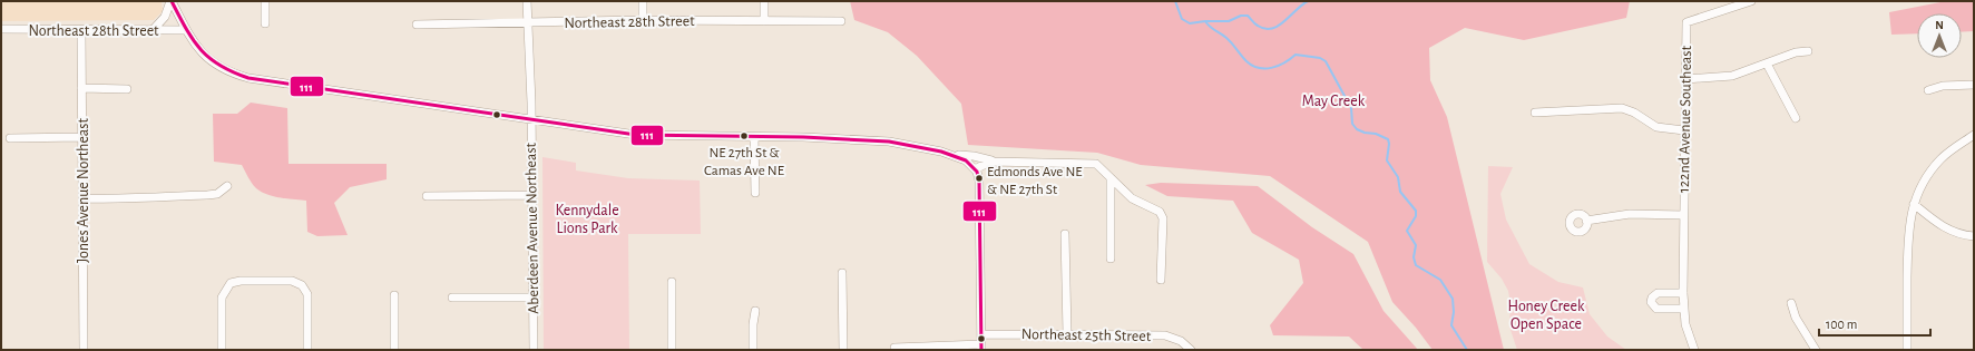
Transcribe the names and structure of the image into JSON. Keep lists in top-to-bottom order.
{
  "streets": {
    "street": [
      "Northeast 28th Street",
      "122nd Avenue Southeast",
      "Jones Avenue Northeast",
      "Aberdeen Avenue Northeast",
      "Northeast 25th Street"
    ]
  },
  "crossings": [
    ["Northeast 28th Street", "Jones Avenue Northeast"],
    ["Northeast 28th Street", "Aberdeen Avenue Northeast"]
  ],
  "parks": ["May Creek", "Kennydale Lions Park", "Honey Creek Open Space"],
  "places": ["NE 27th St & Camas Ave NE", "Edmonds Ave NE & NE 27th St"],
  "lines": ["transit line 111"],
  "scale_bar": "100 m",
  "north": "top"
}
